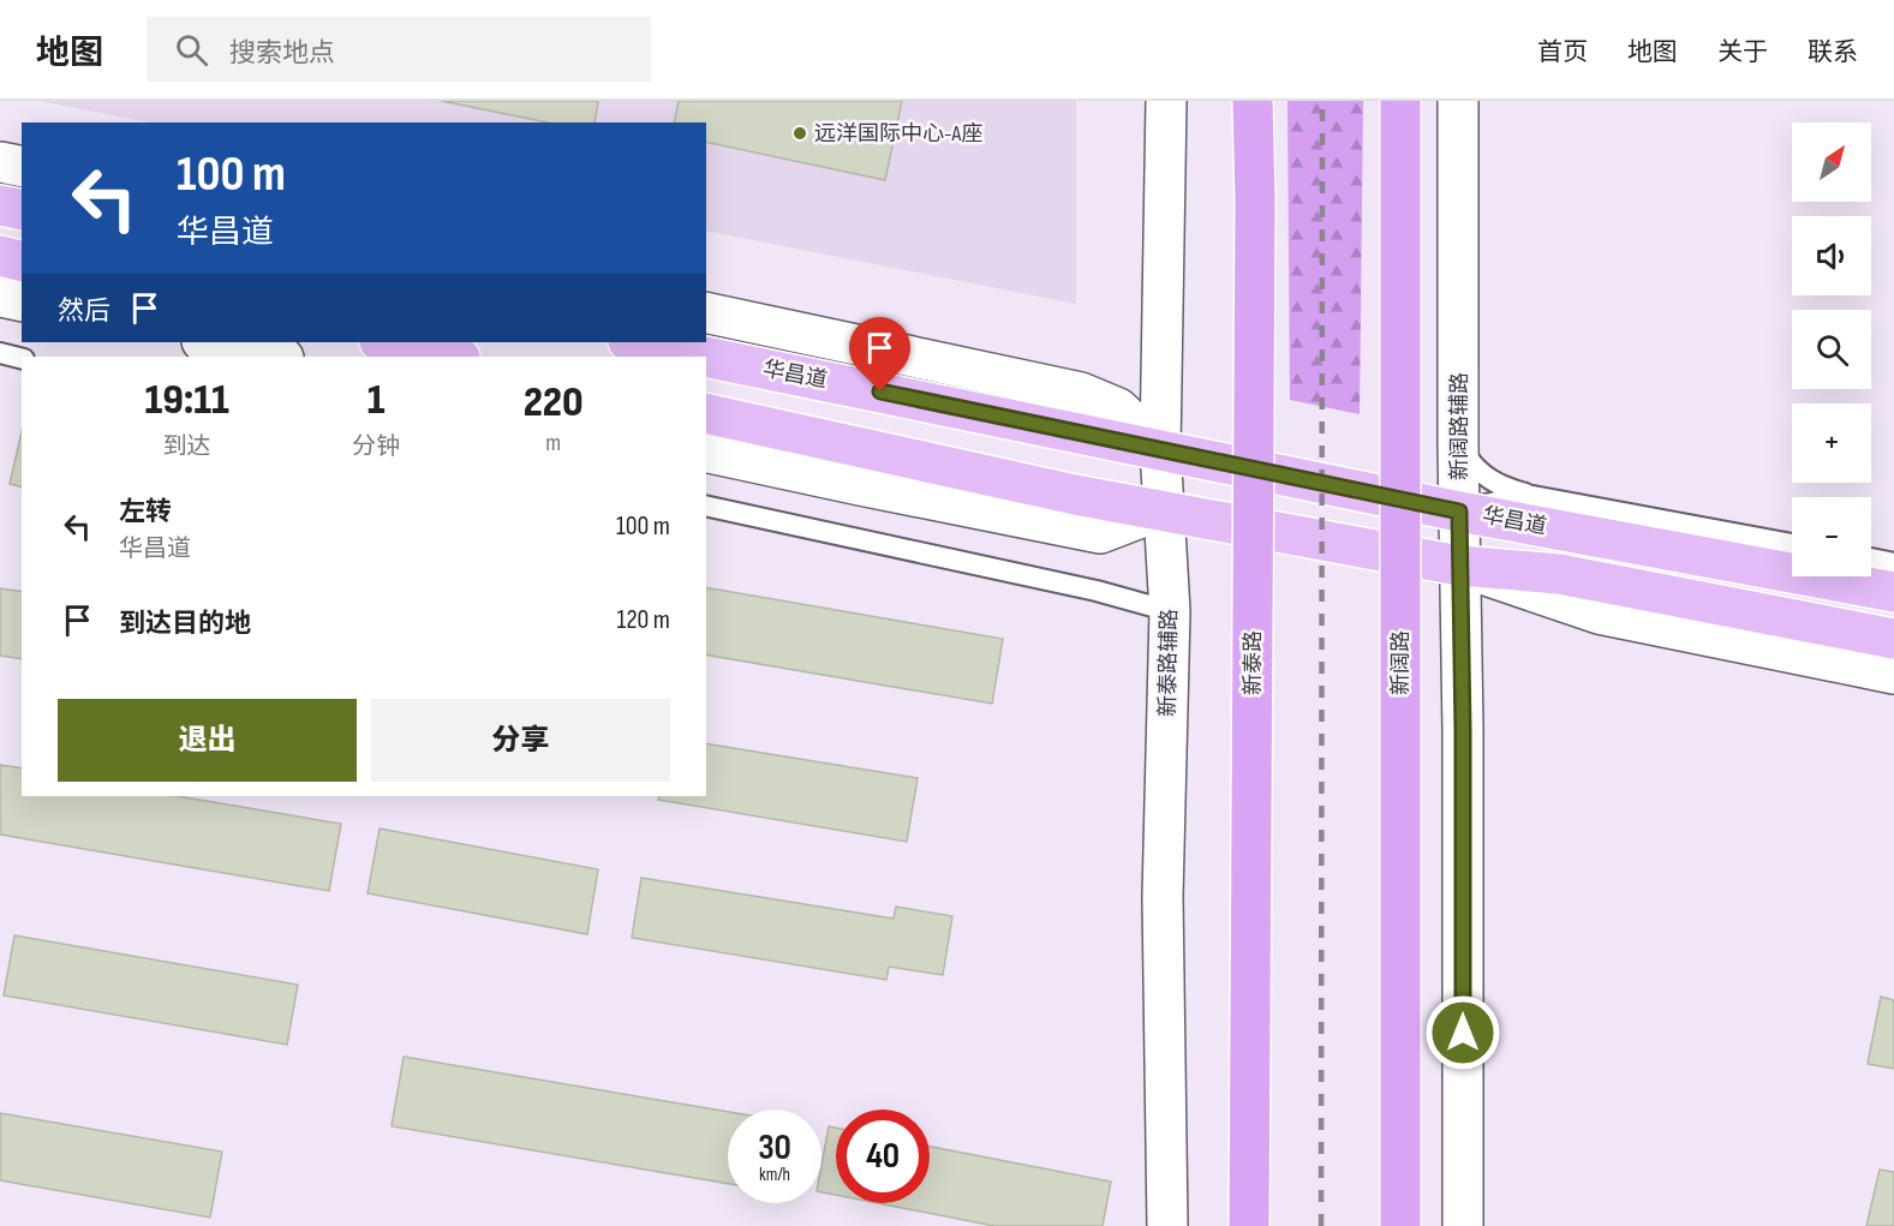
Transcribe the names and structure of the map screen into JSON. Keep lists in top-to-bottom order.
{
  "streets": {
    "highway": ["新泰路", "新阔路"],
    "main road": ["华昌道"],
    "street": ["新阔路辅路", "新泰路辅路"]
  },
  "crossings": [
    ["华昌道", "新阔路辅路"],
    ["华昌道", "新泰路辅路"]
  ],
  "places": ["远洋国际中心-A座"],
  "north": "top right",
  "page": {
    "header": "地图",
    "search": "搜索地点",
    "nav": [
      "首页",
      "地图",
      "关于",
      "联系"
    ],
    "map_buttons": ["+", "−"],
    "turn": ["100 m", "华昌道"],
    "then": "然后",
    "eta": [
      "19:11",
      "到达",
      "1",
      "分钟",
      "220",
      "m"
    ],
    "list": [
      {
        "name": "左转",
        "note": "华昌道",
        "value": "100 m"
      },
      {
        "name": "到达目的地",
        "value": "120 m"
      }
    ],
    "buttons": ["退出", "分享"],
    "speed": "30 km/h",
    "limit": "40"
  }
}
